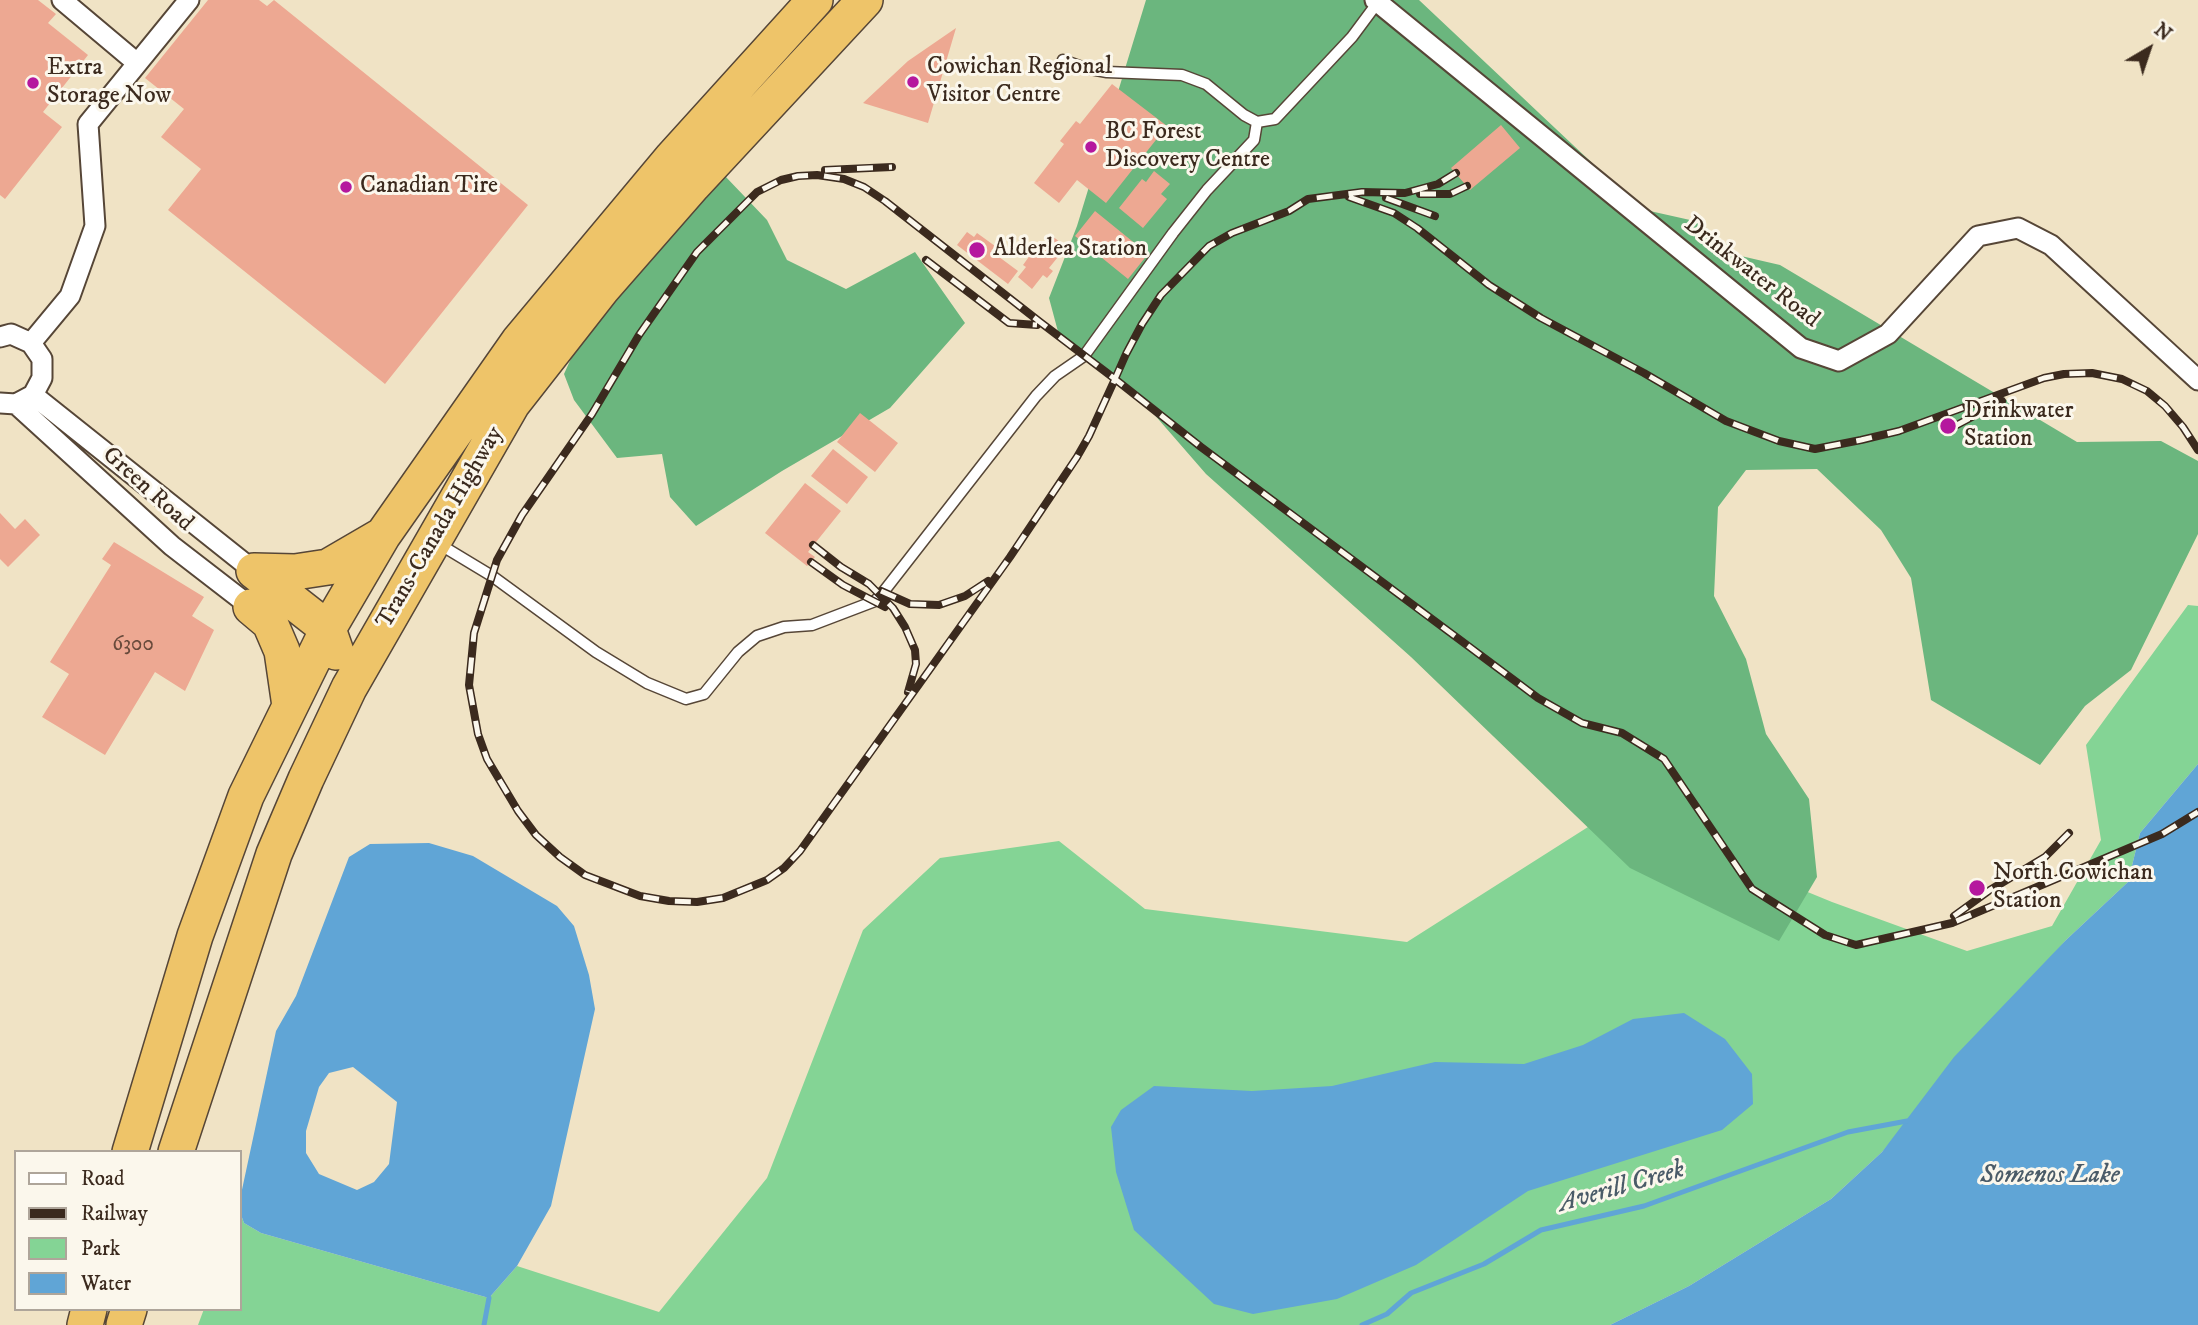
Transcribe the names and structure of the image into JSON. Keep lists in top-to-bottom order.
{
  "streets": {
    "highway": ["Trans-Canada Highway"],
    "street": ["Drinkwater Road", "Green Road"]
  },
  "water": ["Somenos Lake", "Averill Creek"],
  "places": [
    "Cowichan Regional Visitor Centre",
    "Extra Storage Now",
    "BC Forest Discovery Centre",
    "Canadian Tire",
    "Alderlea Station",
    "Drinkwater Station",
    "North Cowichan Station"
  ],
  "house_numbers": ["6300"],
  "legend": [
    "Road",
    "Railway",
    "Park",
    "Water"
  ],
  "north": "top right"
}
